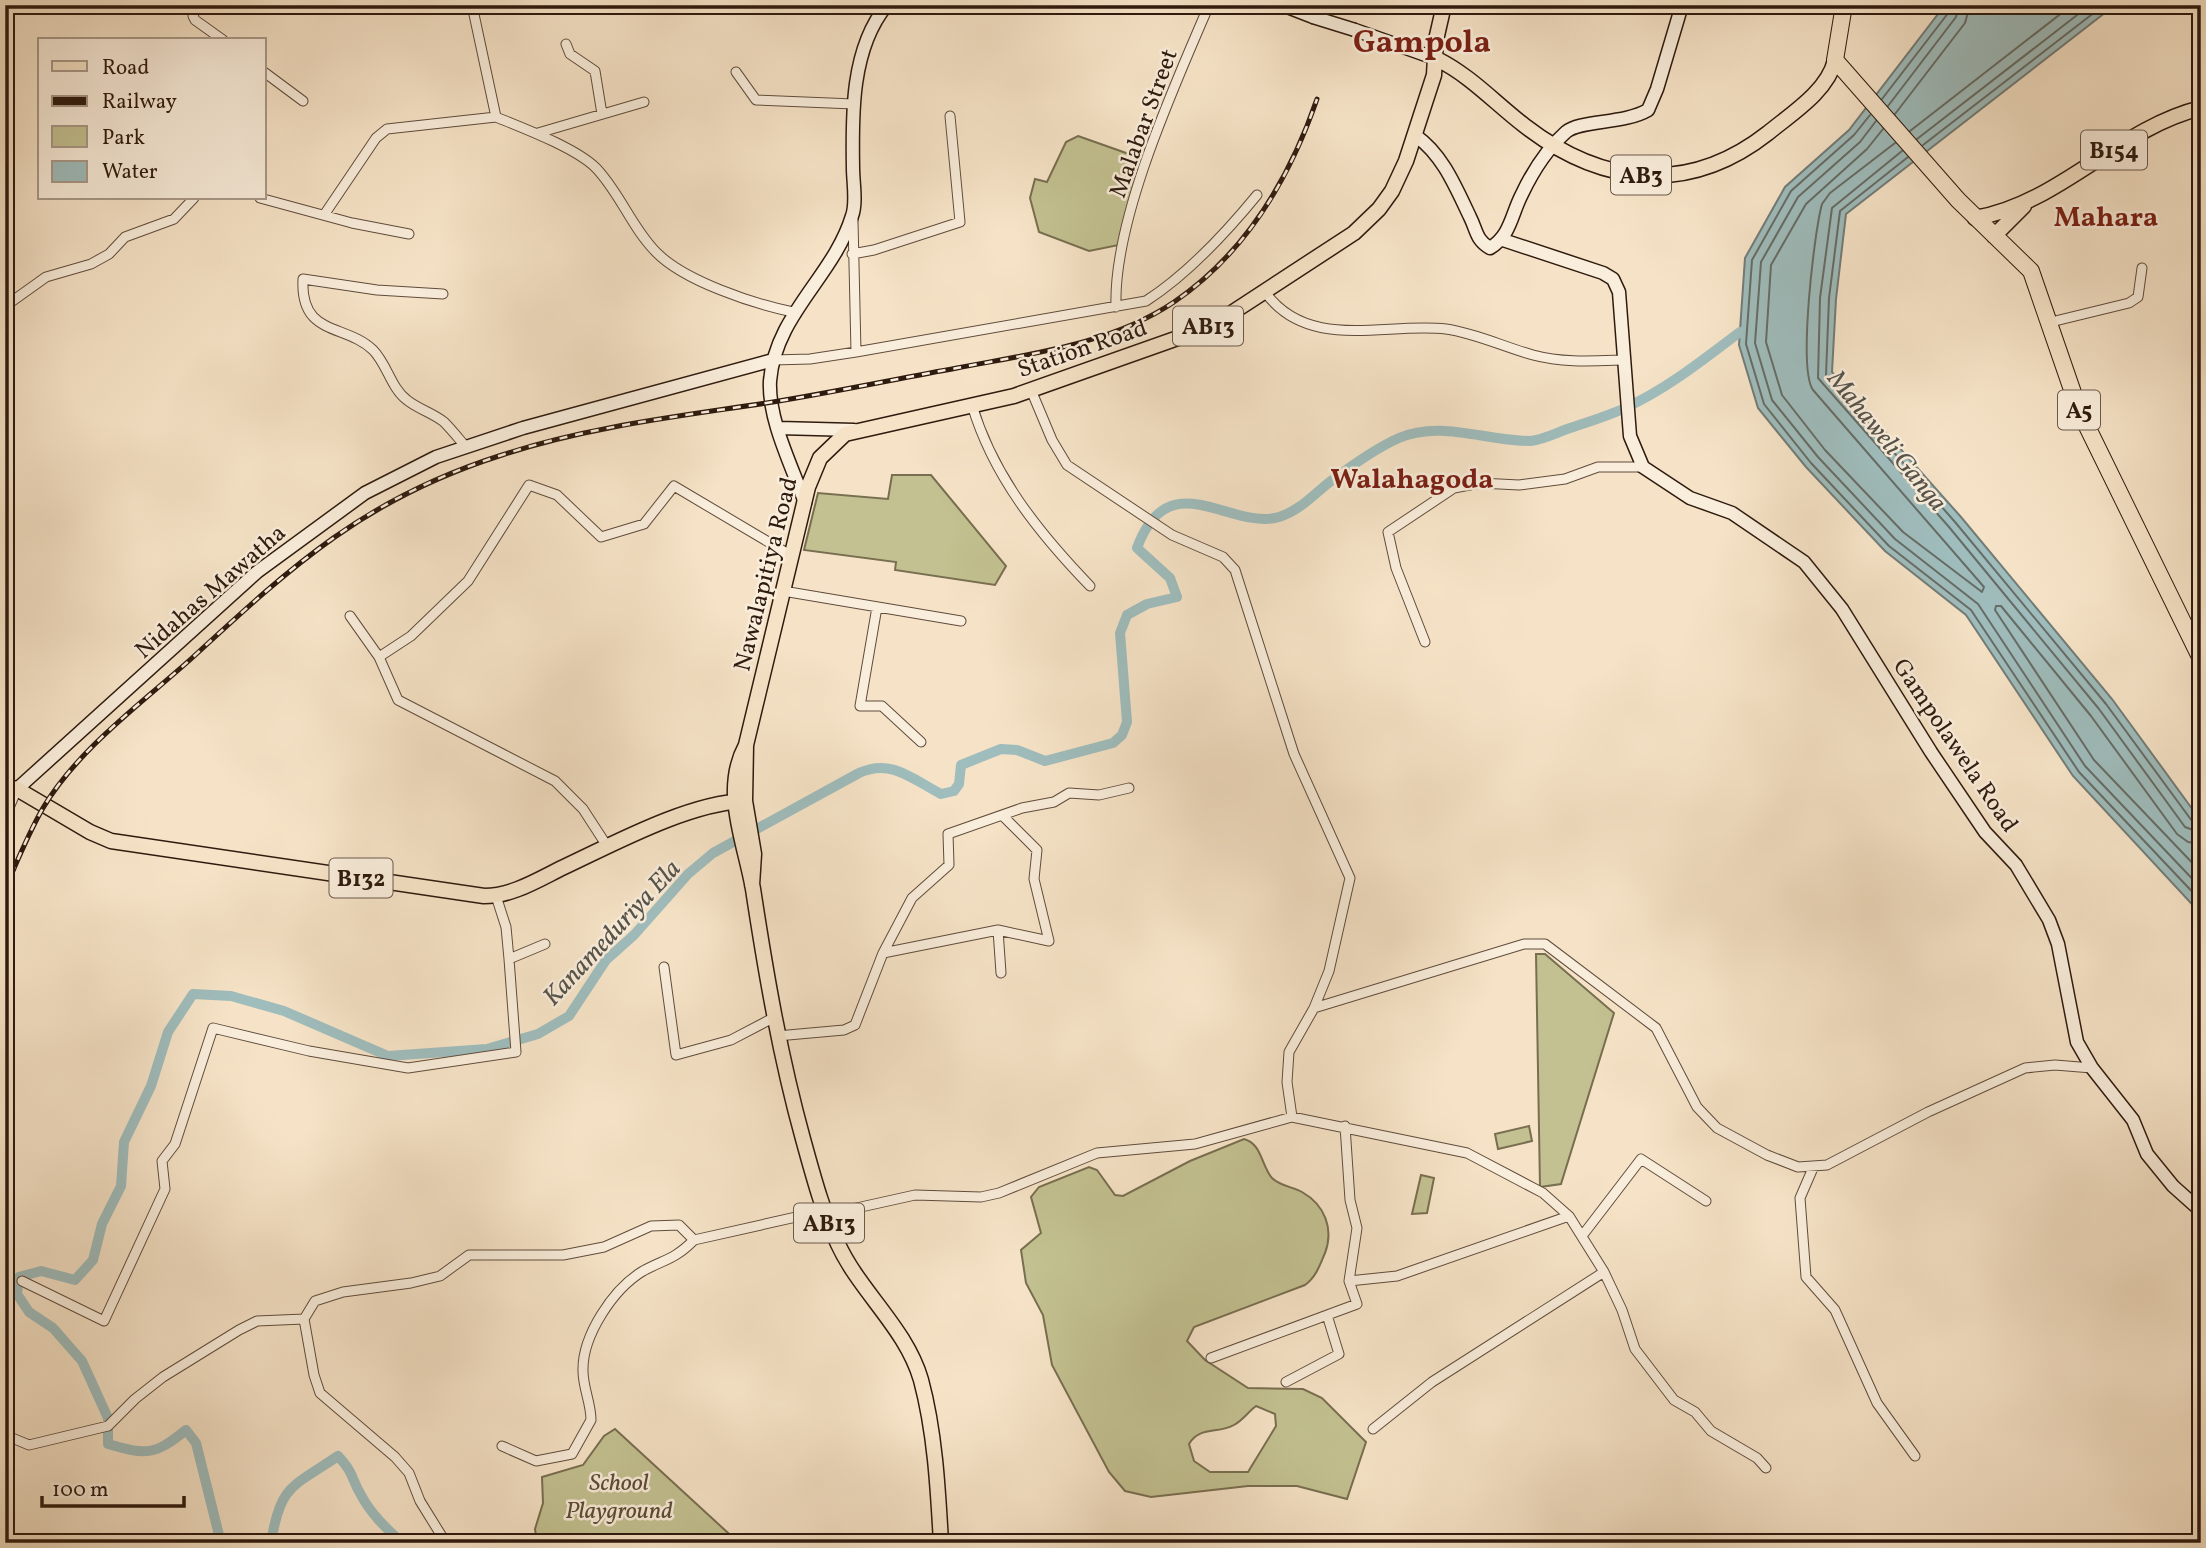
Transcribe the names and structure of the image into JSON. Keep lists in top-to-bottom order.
{
  "streets": {
    "highway": ["A5"],
    "main road": [
      "B154",
      "AB3",
      "AB13",
      "Station Road",
      "Nawalapitiya Road",
      "B132"
    ],
    "street": ["Malabar Street", "Nidahas Mawatha", "Gampolawela Road"]
  },
  "crossings": [
    ["B154", "A5"],
    ["AB3", "AB13"],
    ["AB3", "Station Road"],
    ["AB3", "A5"],
    ["AB13", "Station Road"],
    ["AB13", "Nawalapitiya Road"],
    ["Station Road", "Nawalapitiya Road"],
    ["Nawalapitiya Road", "B132"],
    ["Nidahas Mawatha", "B132"]
  ],
  "districts": ["Gampola", "Mahara", "Walahagoda"],
  "water": ["Mahaweli Ganga", "Kanameduriya Ela"],
  "parks": ["School Playground"],
  "legend": [
    "Road",
    "Railway",
    "Park",
    "Water"
  ],
  "scale_bar": "100 m"
}
